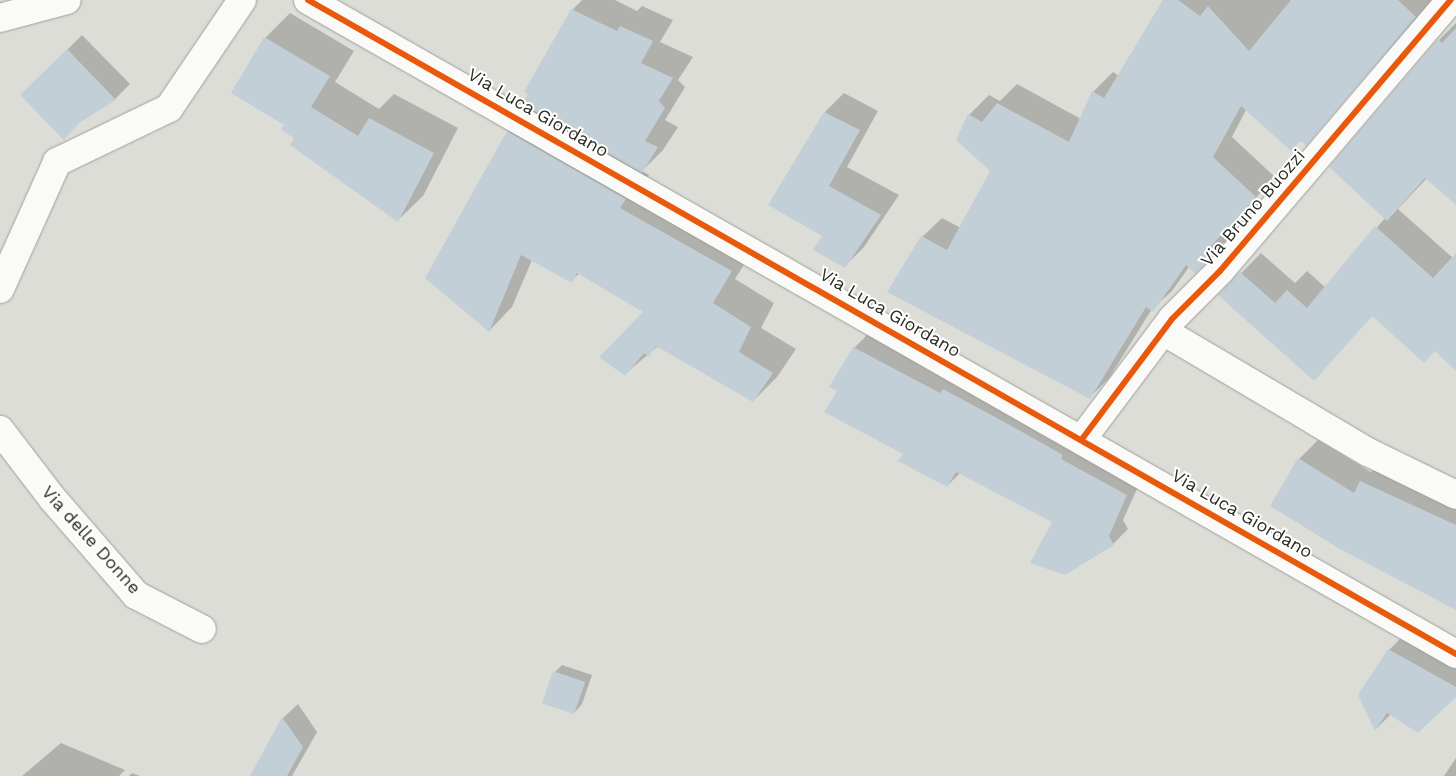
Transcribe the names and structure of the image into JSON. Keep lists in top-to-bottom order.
{
  "streets": {
    "street": ["Via Luca Giordano", "Via Bruno Buozzi", "Via delle Donne"]
  },
  "crossings": [
    ["Via Luca Giordano", "Via Bruno Buozzi"]
  ]
}
